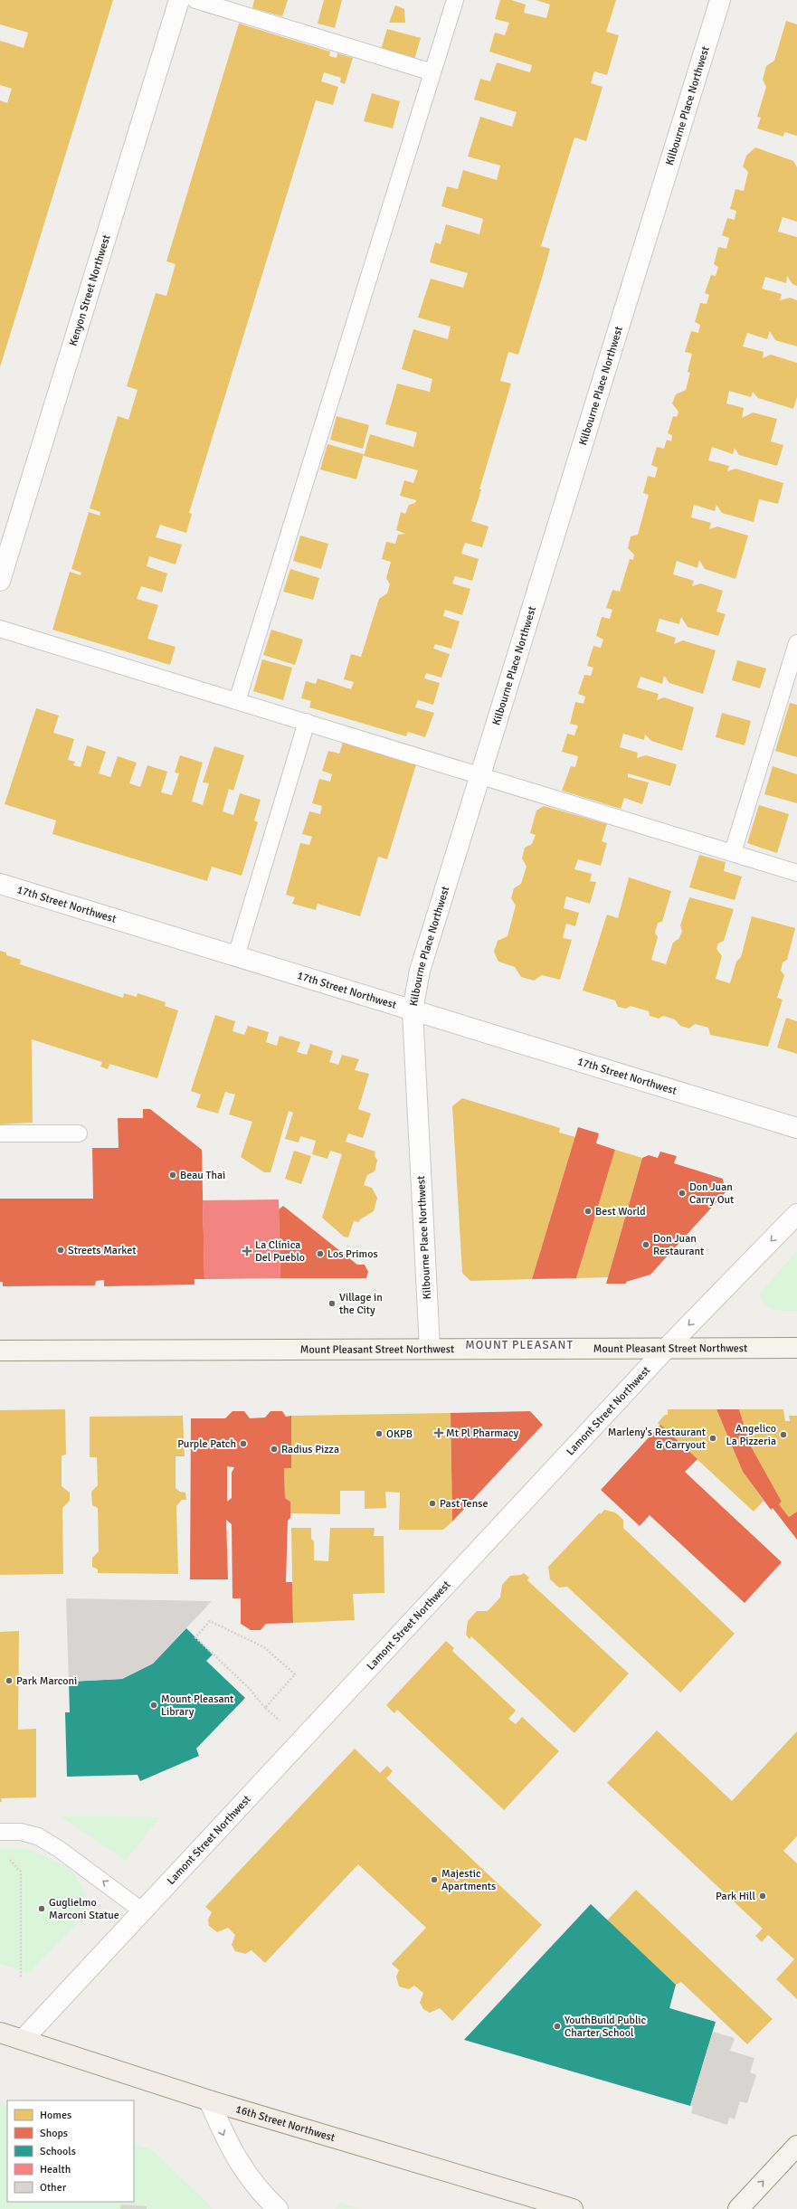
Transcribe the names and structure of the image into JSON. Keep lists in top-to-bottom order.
{
  "streets": {
    "main road": ["16th Street Northwest"],
    "street": [
      "Kilbourne Place Northwest",
      "Kenyon Street Northwest",
      "17th Street Northwest",
      "Mount Pleasant Street Northwest",
      "Lamont Street Northwest"
    ]
  },
  "crossings": [
    ["Kilbourne Place Northwest", "17th Street Northwest"],
    ["Kilbourne Place Northwest", "Mount Pleasant Street Northwest"],
    ["Mount Pleasant Street Northwest", "Lamont Street Northwest"],
    ["Lamont Street Northwest", "16th Street Northwest"]
  ],
  "districts": ["MOUNT PLEASANT"],
  "places": {
    "other": [
      "Beau Thai",
      "Don Juan Carry Out",
      "Best World",
      "Don Juan Restaurant",
      "Streets Market",
      "Los Primos",
      "Village in the City",
      "OKPB",
      "Angelico La Pizzeria",
      "Marleny's Restaurant & Carryout",
      "Purple Patch",
      "Radius Pizza",
      "Past Tense",
      "Park Marconi",
      "Mount Pleasant Library",
      "Majestic Apartments",
      "Park Hill",
      "Guglielmo Marconi Statue",
      "YouthBuild Public Charter School"
    ],
    "health": ["La Clínica Del Pueblo", "Mt Pl Pharmacy"]
  },
  "legend": [
    "Homes",
    "Shops",
    "Schools",
    "Health",
    "Other"
  ]
}
